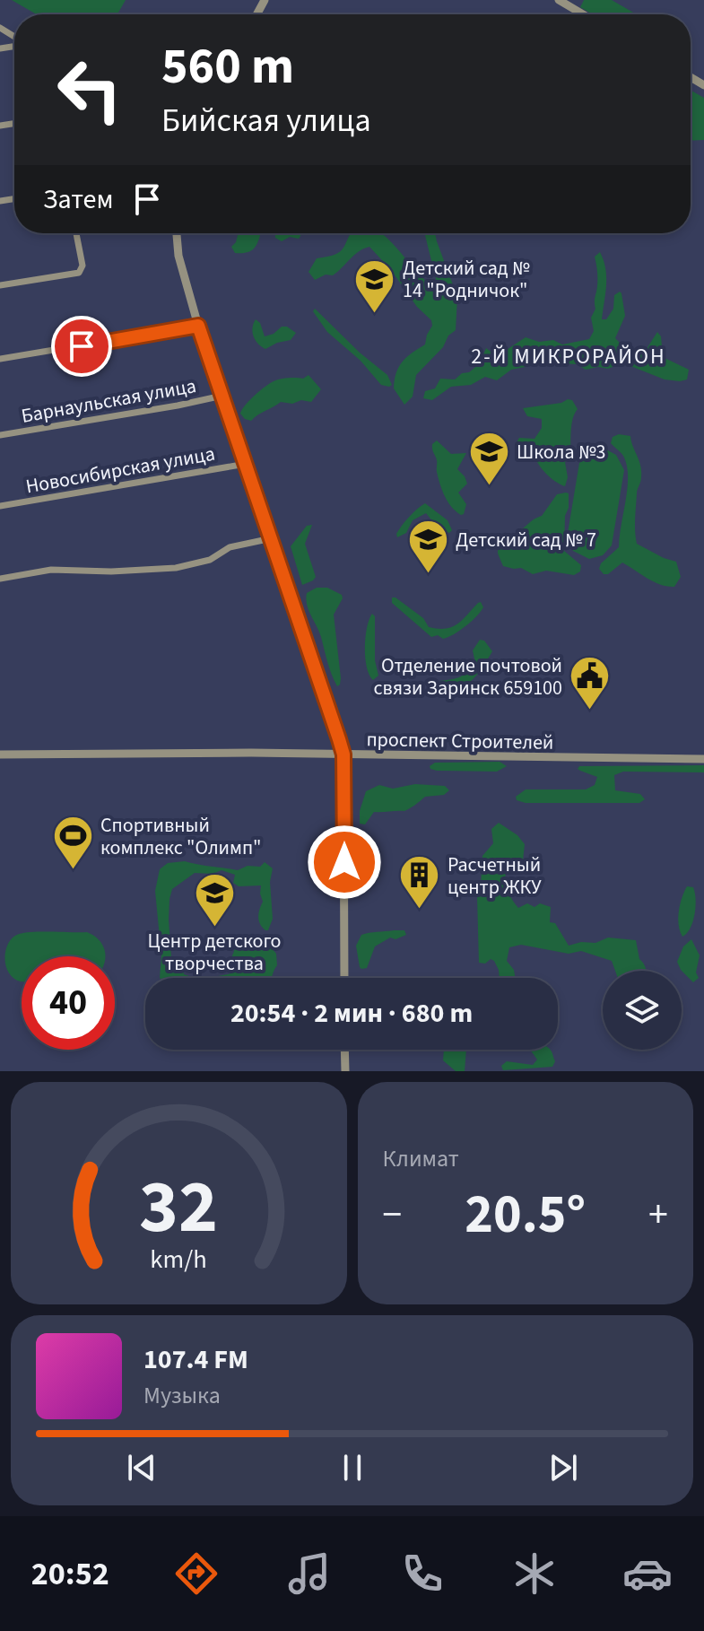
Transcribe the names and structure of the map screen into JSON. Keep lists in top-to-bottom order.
{
  "streets": {
    "street": ["Барнаульская улица", "Новосибирская улица", "проспект Строителей"]
  },
  "districts": ["2-Й МИКРОРАЙОН"],
  "places": {
    "school or university": [
      "Детский сад № 14 \"Родничок\"",
      "Школа №3",
      "Детский сад № 7",
      "Центр детского творчества"
    ],
    "public building": ["Отделение почтовой связи Заринск 659100"],
    "sports": ["Спортивный комплекс \"Олимп\""],
    "building": ["Расчетный центр ЖКУ"]
  },
  "page": {
    "turn": ["560 m", "Бийская улица"],
    "then": "Затем",
    "limit": "40",
    "trip": "20:54 · 2 мин · 680 m",
    "tile": "Климат",
    "heat": ["−", "20.5°", "+"],
    "song": ["107.4 FM", "Музыка"],
    "tabs": "20:52",
    "gauge": ["32", "km/h"]
  }
}
